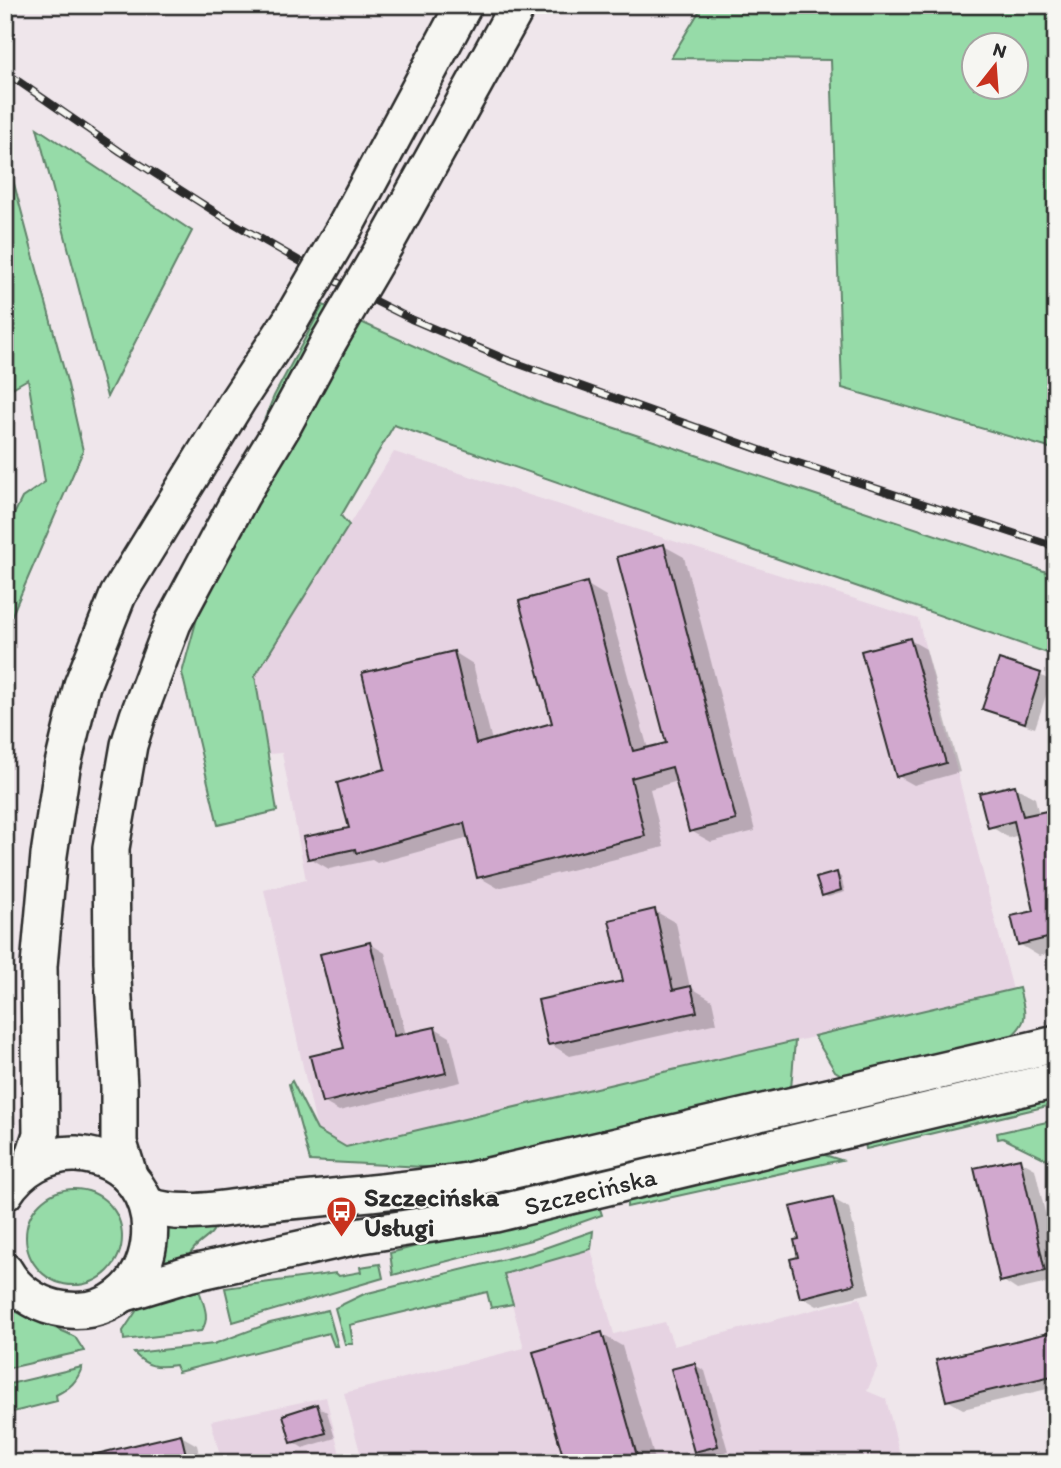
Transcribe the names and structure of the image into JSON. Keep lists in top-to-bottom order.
{
  "streets": {
    "main road": ["Szczecińska"]
  },
  "places": {
    "bus stop": ["Szczecińska Usługi"]
  },
  "north": "top"
}
